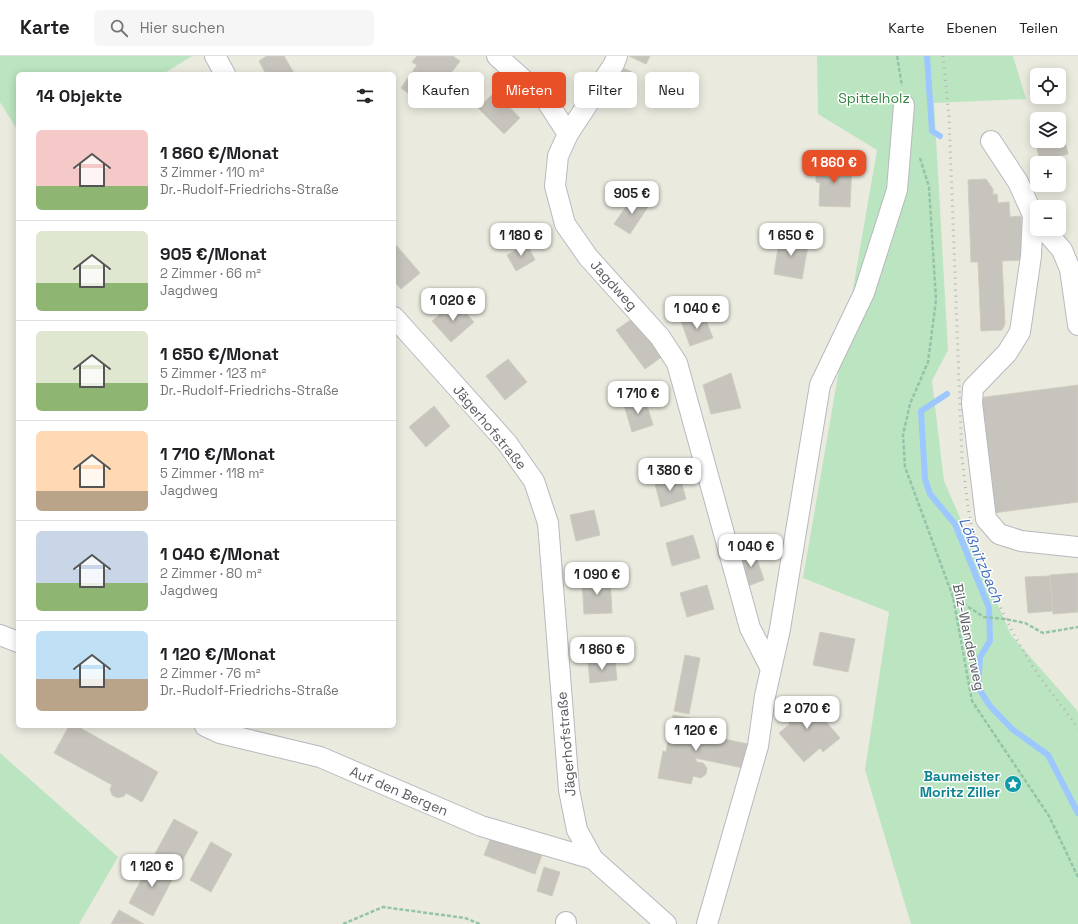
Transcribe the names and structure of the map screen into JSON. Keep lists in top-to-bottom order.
{
  "streets": {
    "street": ["Jagdweg", "Jägerhofstraße", "Auf den Bergen"],
    "path": ["Bilz-Wanderweg"]
  },
  "crossings": [
    ["Jägerhofstraße", "Auf den Bergen"]
  ],
  "water": ["Lößnitzbach"],
  "parks": ["Spittelholz"],
  "places": {
    "place": ["Baumeister Moritz Ziller"]
  },
  "page": {
    "header": "Karte",
    "search": "Hier suchen",
    "nav": ["Karte", "Ebenen", "Teilen"],
    "map_buttons": ["+", "−"],
    "chip": [
      "Kaufen",
      "Mieten",
      "Filter",
      "Neu"
    ],
    "heading": "14 Objekte",
    "list": [
      {
        "name": "1 860 €/Monat",
        "note": "3 Zimmer · 110 m² · Dr.-Rudolf-Friedrichs-Straße"
      },
      {
        "name": "905 €/Monat",
        "note": "2 Zimmer · 66 m² · Jagdweg"
      },
      {
        "name": "1 650 €/Monat",
        "note": "5 Zimmer · 123 m² · Dr.-Rudolf-Friedrichs-Straße"
      },
      {
        "name": "1 710 €/Monat",
        "note": "5 Zimmer · 118 m² · Jagdweg"
      },
      {
        "name": "1 040 €/Monat",
        "note": "2 Zimmer · 80 m² · Jagdweg"
      },
      {
        "name": "1 120 €/Monat",
        "note": "2 Zimmer · 76 m² · Dr.-Rudolf-Friedrichs-Straße"
      }
    ],
    "price": [
      "1 860 €",
      "905 €",
      "1 180 €",
      "1 650 €",
      "1 020 €",
      "1 040 €",
      "1 710 €",
      "1 380 €",
      "1 040 €",
      "1 090 €",
      "1 860 €",
      "2 070 €",
      "1 120 €",
      "1 120 €"
    ]
  }
}
